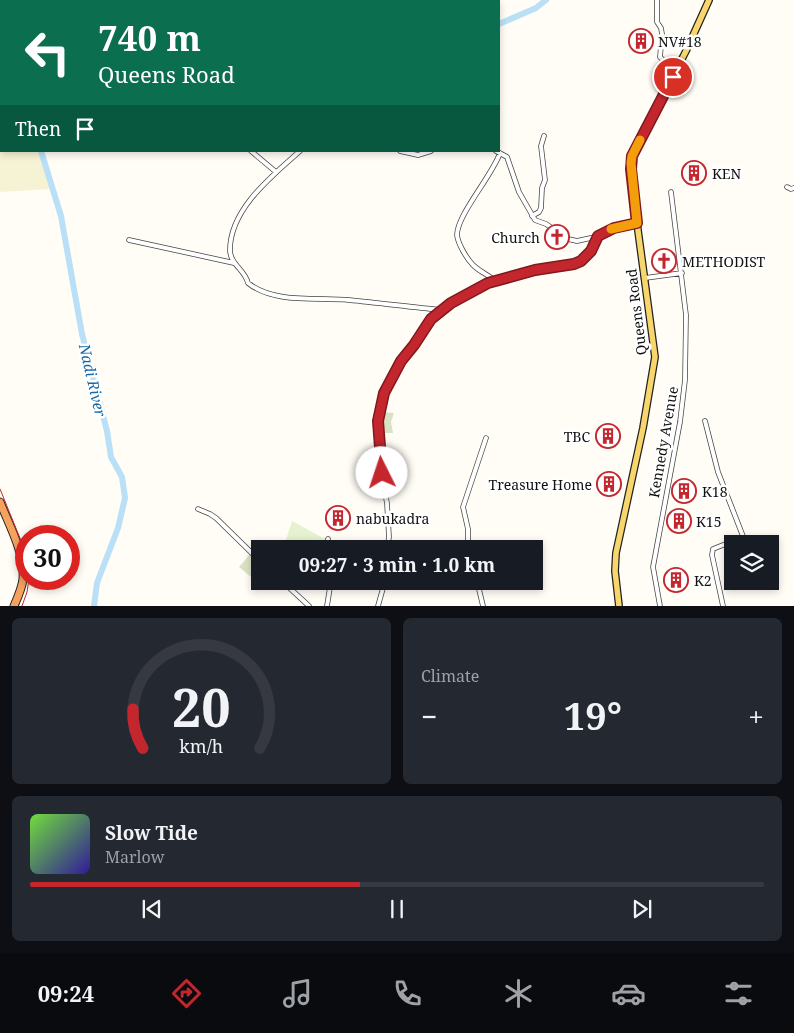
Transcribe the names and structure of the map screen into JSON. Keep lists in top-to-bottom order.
{
  "streets": {
    "main road": ["Queens Road"],
    "street": ["Kennedy Avenue"]
  },
  "water": ["Nadi River"],
  "places": {
    "building": [
      "NV#18",
      "KEN",
      "TBC",
      "Treasure Home",
      "K18",
      "nabukadra",
      "K15",
      "K2"
    ],
    "church": ["Church", "METHODIST"]
  },
  "page": {
    "turn": ["740 m", "Queens Road"],
    "then": "Then",
    "limit": "30",
    "trip": "09:27 · 3 min · 1.0 km",
    "tile": "Climate",
    "heat": ["−", "19°", "+"],
    "song": ["Slow Tide", "Marlow"],
    "tabs": "09:24",
    "gauge": ["20", "km/h"]
  }
}
